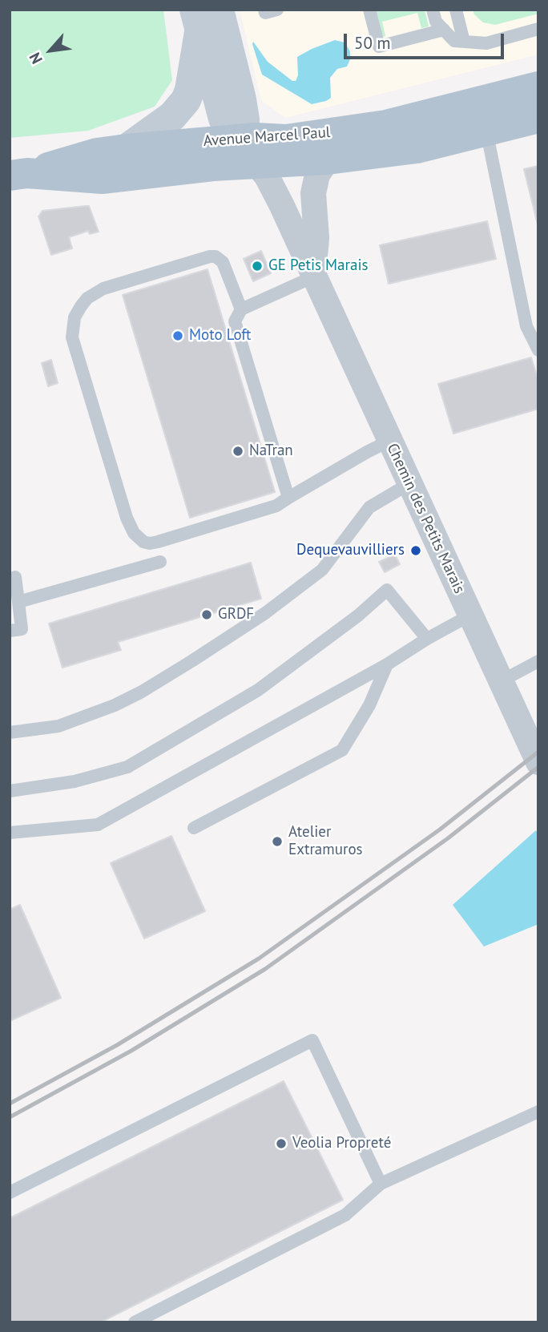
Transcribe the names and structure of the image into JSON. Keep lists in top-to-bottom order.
{
  "streets": {
    "main road": ["Avenue Marcel Paul"],
    "street": ["Chemin des Petits Marais"]
  },
  "crossings": [
    ["Avenue Marcel Paul", "Chemin des Petits Marais"]
  ],
  "places": [
    "GE Petis Marais",
    "Moto Loft",
    "NaTran",
    "Dequevauvilliers",
    "GRDF",
    "Atelier Extramuros",
    "Veolia Propreté"
  ],
  "scale_bar": "50 m",
  "north": "bottom left"
}
